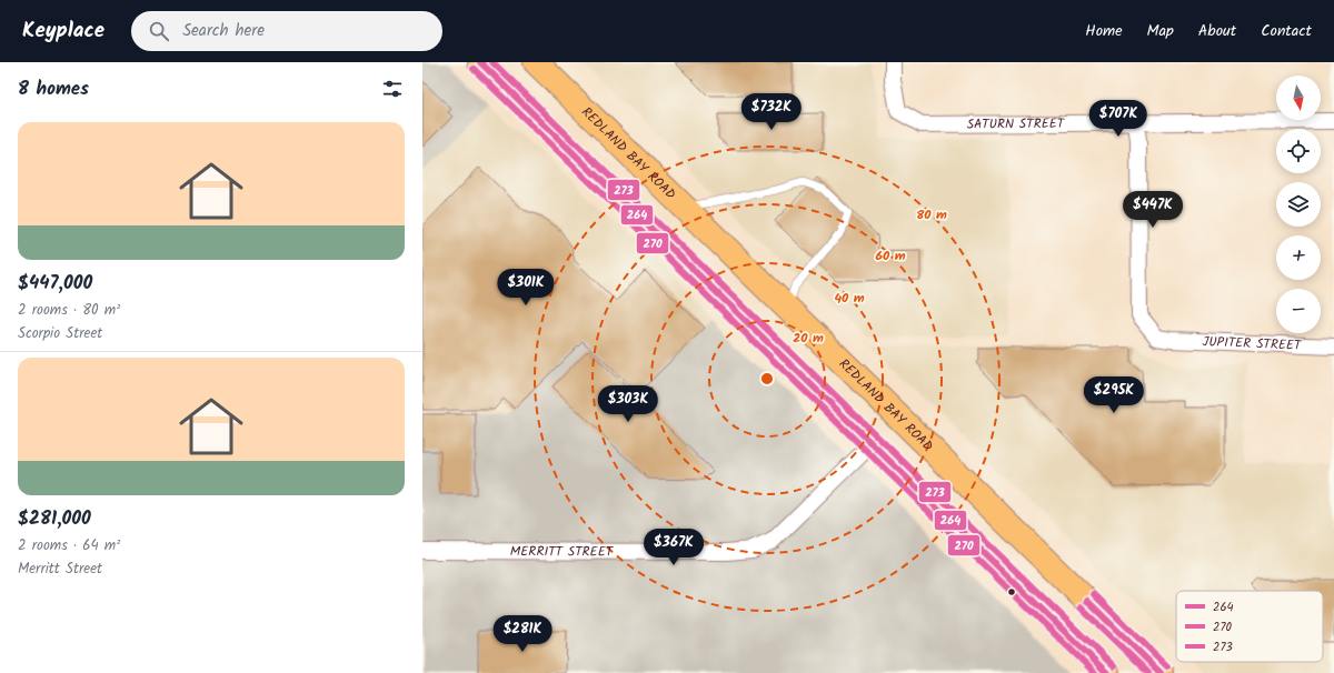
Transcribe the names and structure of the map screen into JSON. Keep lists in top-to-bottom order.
{
  "streets": {
    "main road": ["REDLAND BAY ROAD"],
    "street": ["SATURN STREET", "JUPITER STREET", "MERRITT STREET"]
  },
  "crossings": [
    ["SATURN STREET", "JUPITER STREET"]
  ],
  "lines": ["transit line 264", "transit line 273", "transit line 270"],
  "legend": ["264", "270", "273"],
  "north": "bottom",
  "page": {
    "header": "Keyplace",
    "search": "Search here",
    "nav": [
      "Home",
      "Map",
      "About",
      "Contact"
    ],
    "heading": "8 homes",
    "map_buttons": ["+", "−"],
    "price": [
      "$732K",
      "$707K",
      "$447K",
      "$301K",
      "$295K",
      "$303K",
      "$367K",
      "$281K"
    ],
    "list": [
      {
        "name": "$447,000",
        "note": "2 rooms · 80 m² · Scorpio Street"
      },
      {
        "name": "$281,000",
        "note": "2 rooms · 64 m² · Merritt Street"
      }
    ]
  },
  "rings": [
    "80 m",
    "60 m",
    "40 m",
    "20 m"
  ]
}
